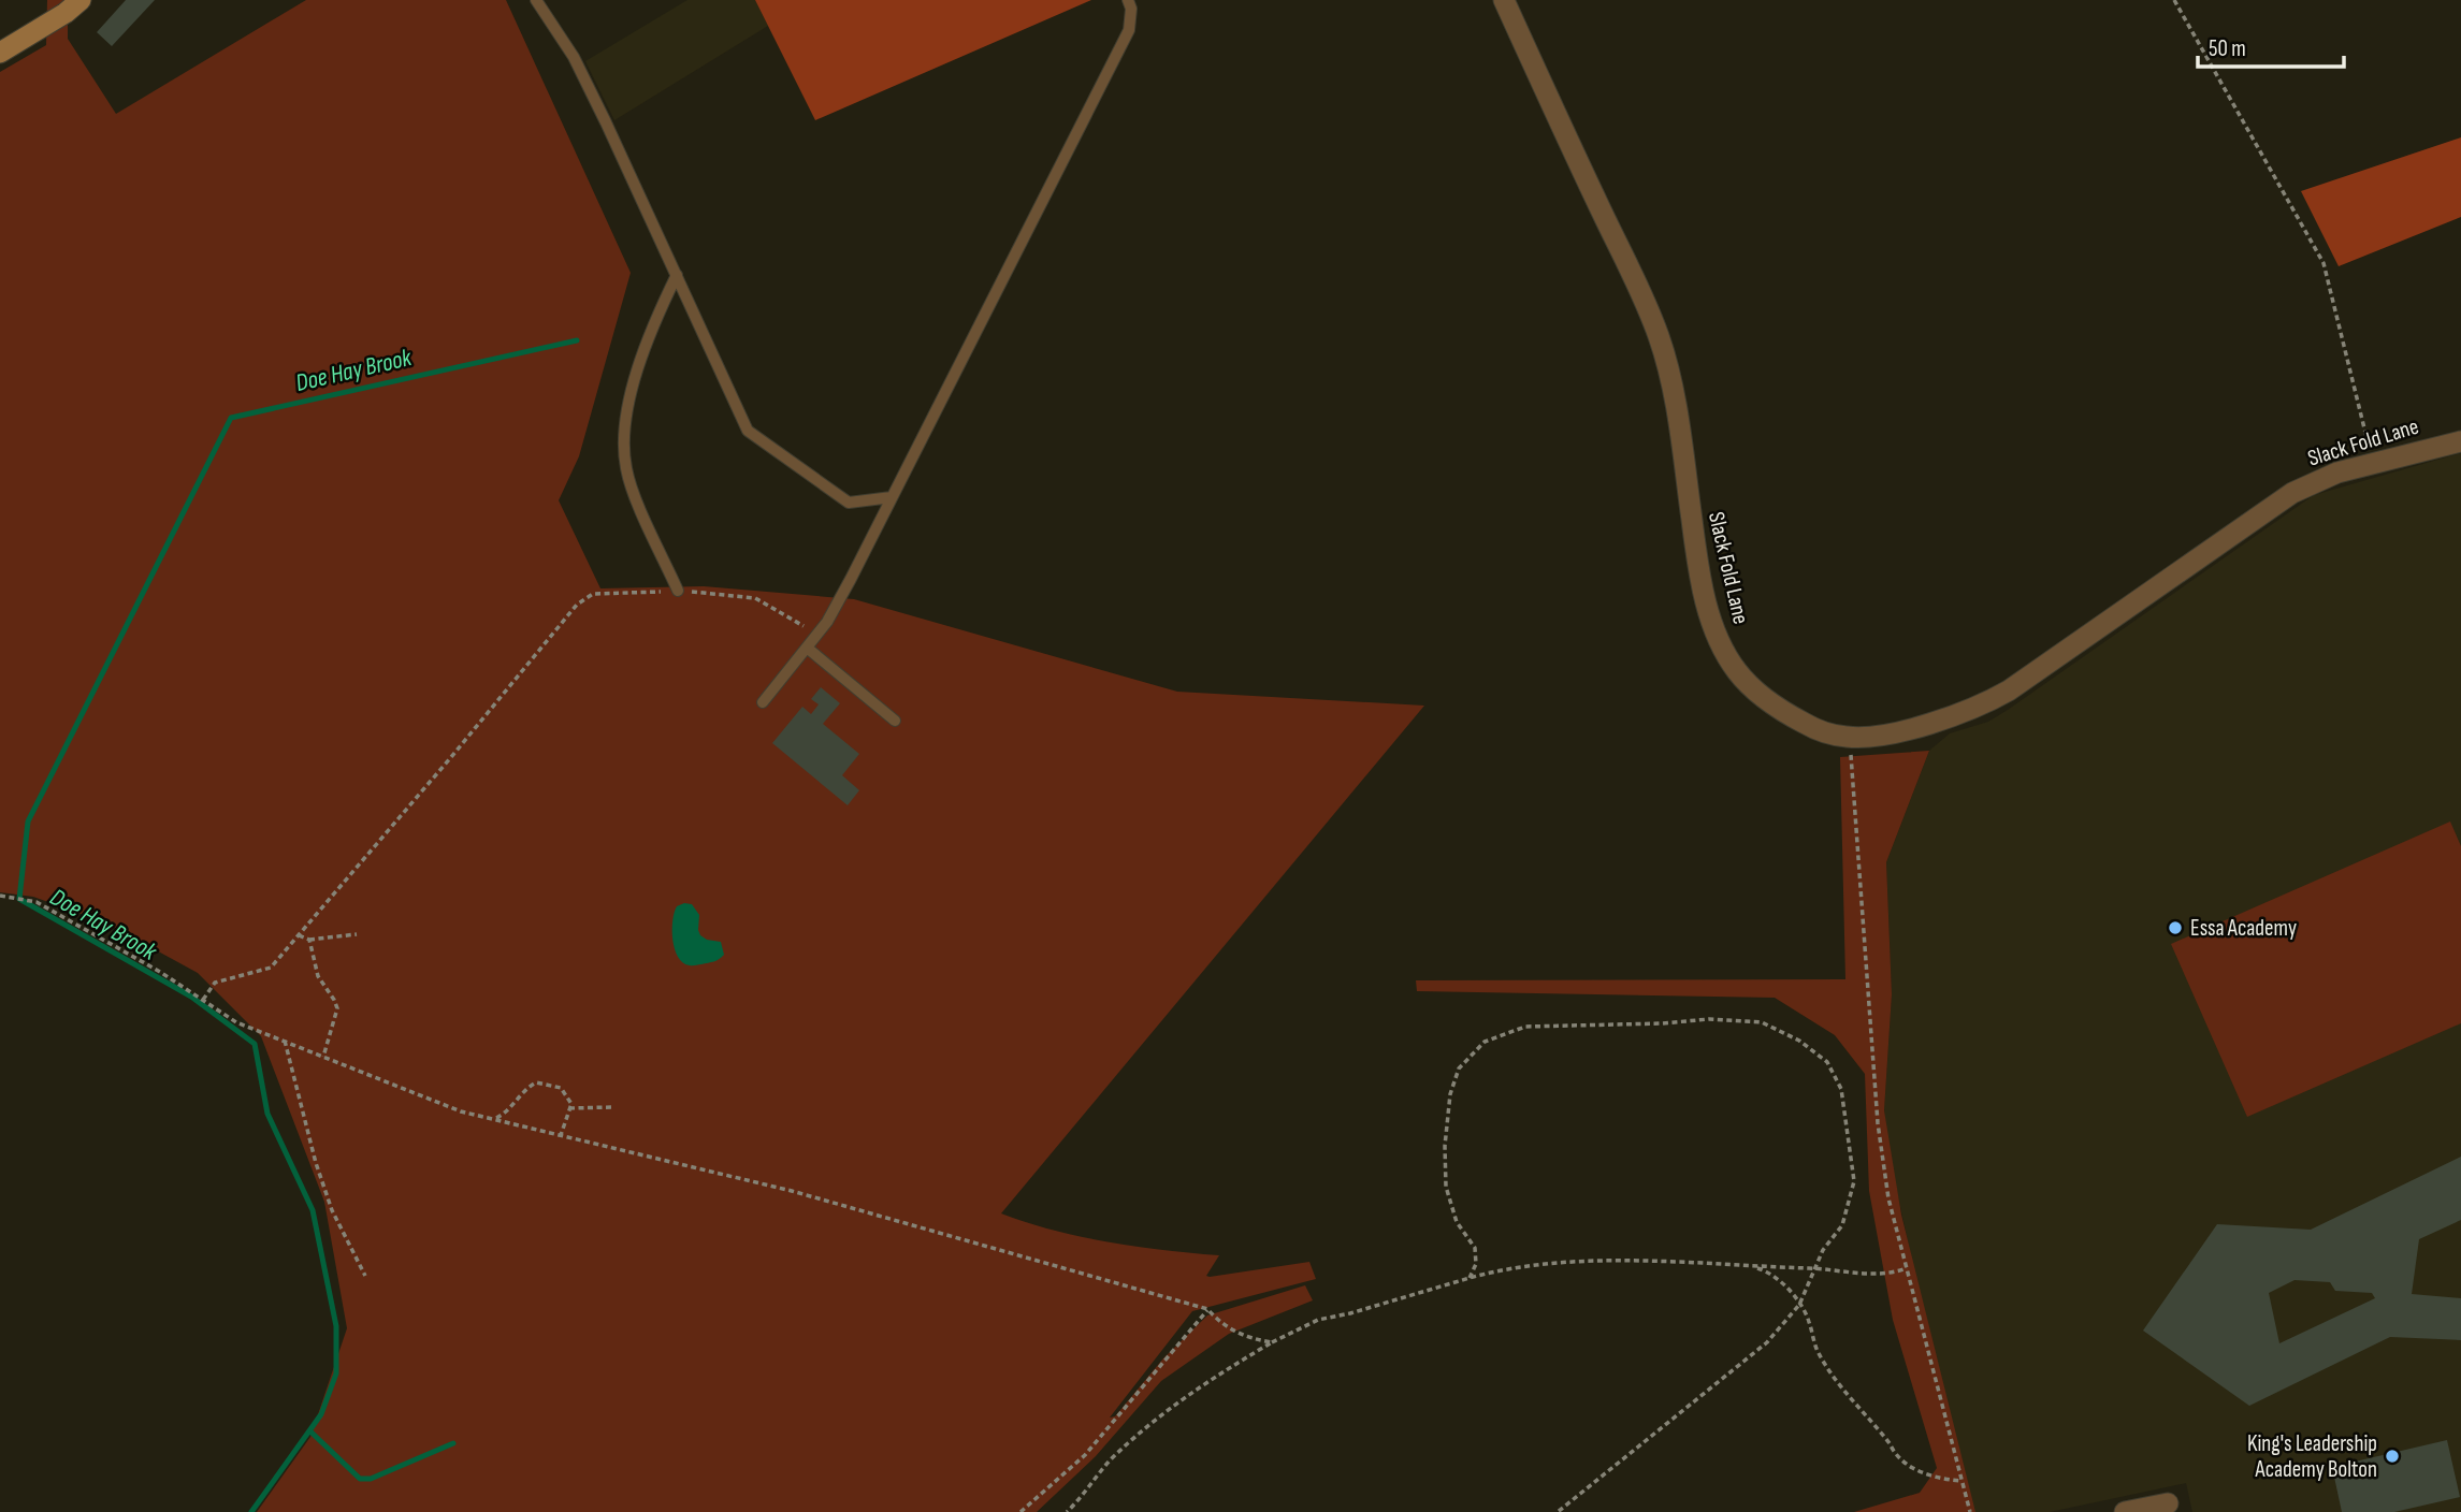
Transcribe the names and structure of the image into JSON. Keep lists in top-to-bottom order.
{
  "streets": {
    "street": ["Slack Fold Lane"]
  },
  "water": ["Doe Hay Brook"],
  "places": ["Essa Academy", "King's Leadership Academy Bolton"],
  "scale_bar": "50 m"
}
